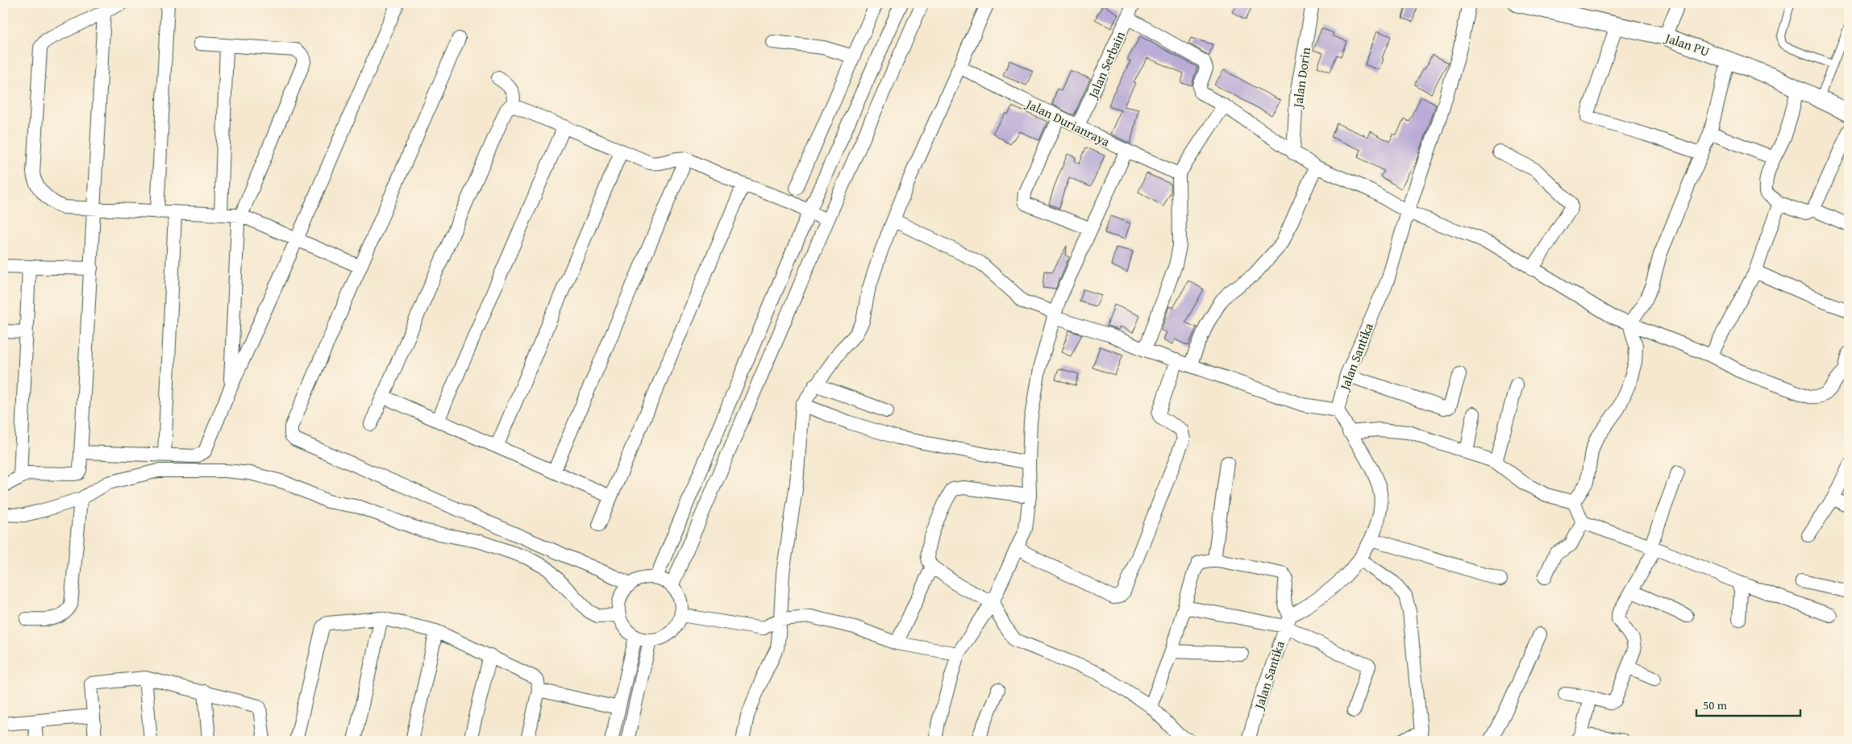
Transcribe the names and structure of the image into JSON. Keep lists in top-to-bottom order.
{
  "streets": {
    "street": [
      "Jalan PU",
      "Jalan Serbain",
      "Jalan Dorin",
      "Jalan Durianraya",
      "Jalan Santika"
    ]
  },
  "crossings": [
    ["Jalan Serbain", "Jalan Durianraya"]
  ],
  "scale_bar": "50 m"
}
